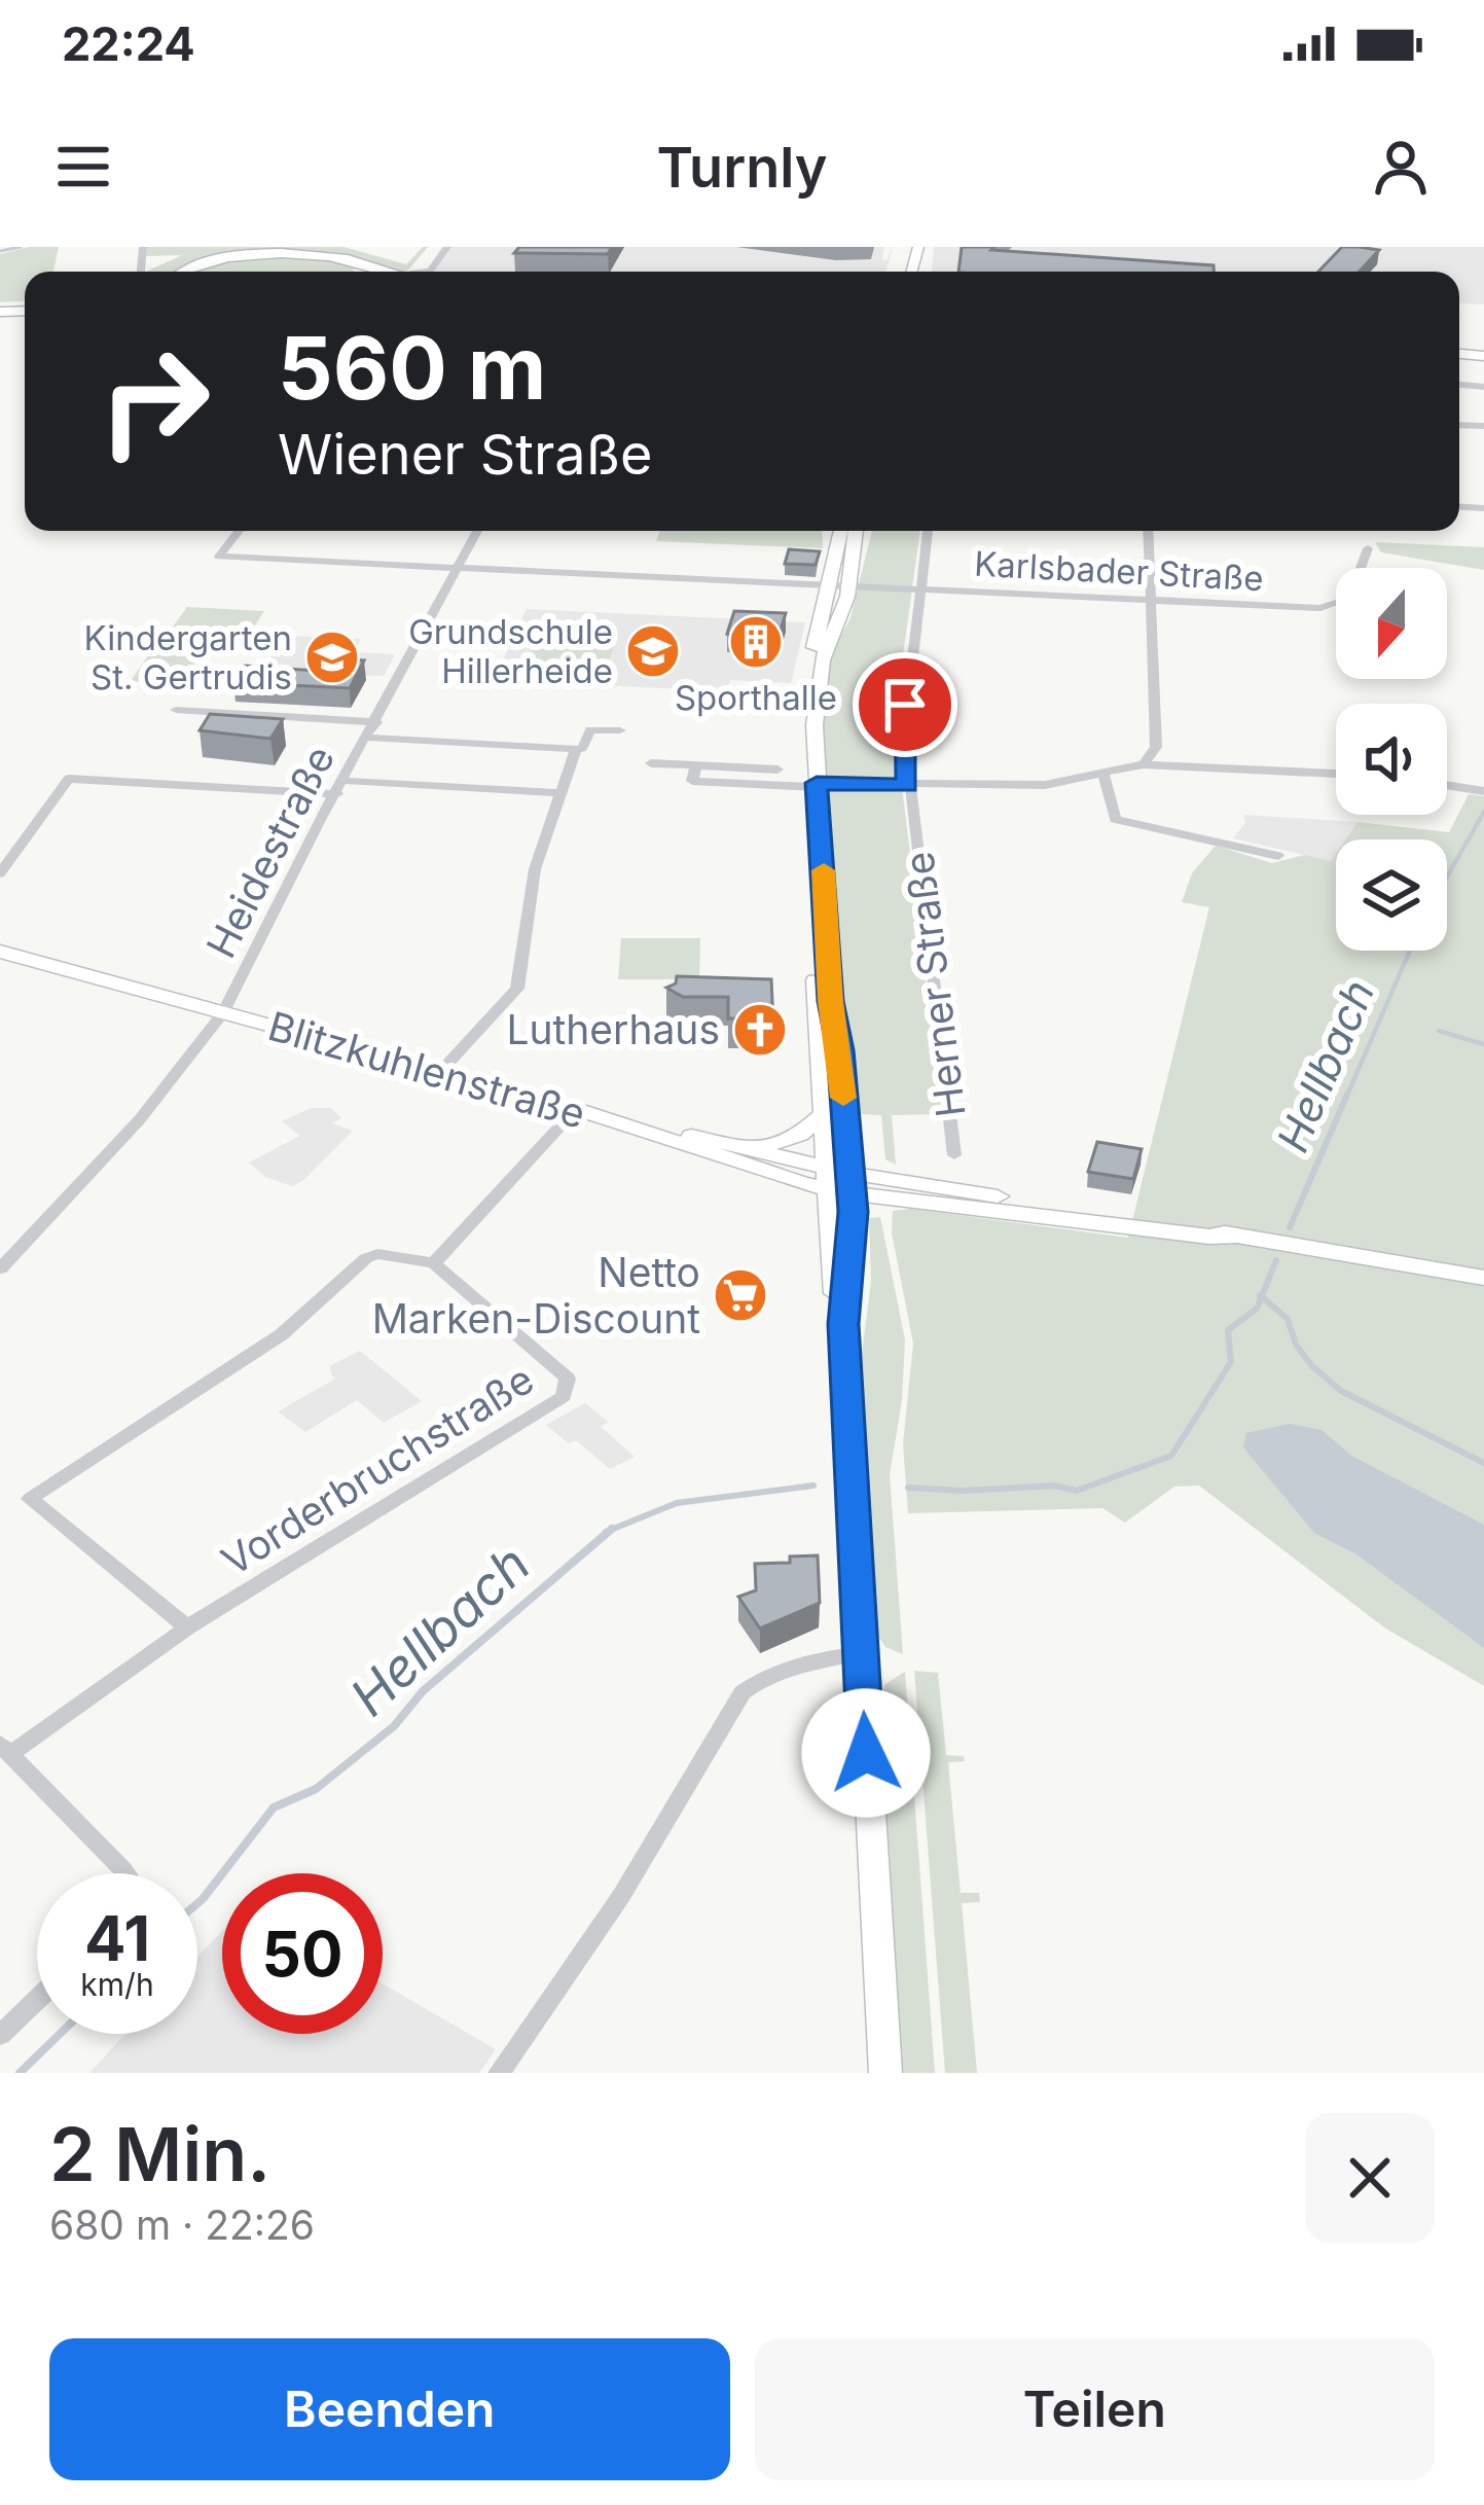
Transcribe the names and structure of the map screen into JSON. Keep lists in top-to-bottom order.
{
  "streets": {
    "main road": ["Blitzkuhlenstraße"],
    "street": [
      "Karlsbader Straße",
      "Heidestraße",
      "Herner Straße",
      "Vorderbruchstraße"
    ]
  },
  "crossings": [
    ["Karlsbader Straße", "Heidestraße"],
    ["Karlsbader Straße", "Herner Straße"],
    ["Heidestraße", "Blitzkuhlenstraße"]
  ],
  "water": ["Hellbach"],
  "places": {
    "building": ["Sporthalle"],
    "school or university": ["Grundschule Hillerheide", "Kindergarten St. Gertrudis"],
    "church": ["Lutherhaus"],
    "supermarket": ["Netto Marken-Discount"]
  },
  "north": "bottom",
  "page": {
    "status": "22:24",
    "header": "Turnly",
    "turn": ["560 m", "Wiener Straße"],
    "speed": "41 km/h",
    "limit": "50",
    "heading": ["2 Min.", "680 m · 22:26"],
    "buttons": ["Beenden", "Teilen"]
  }
}
